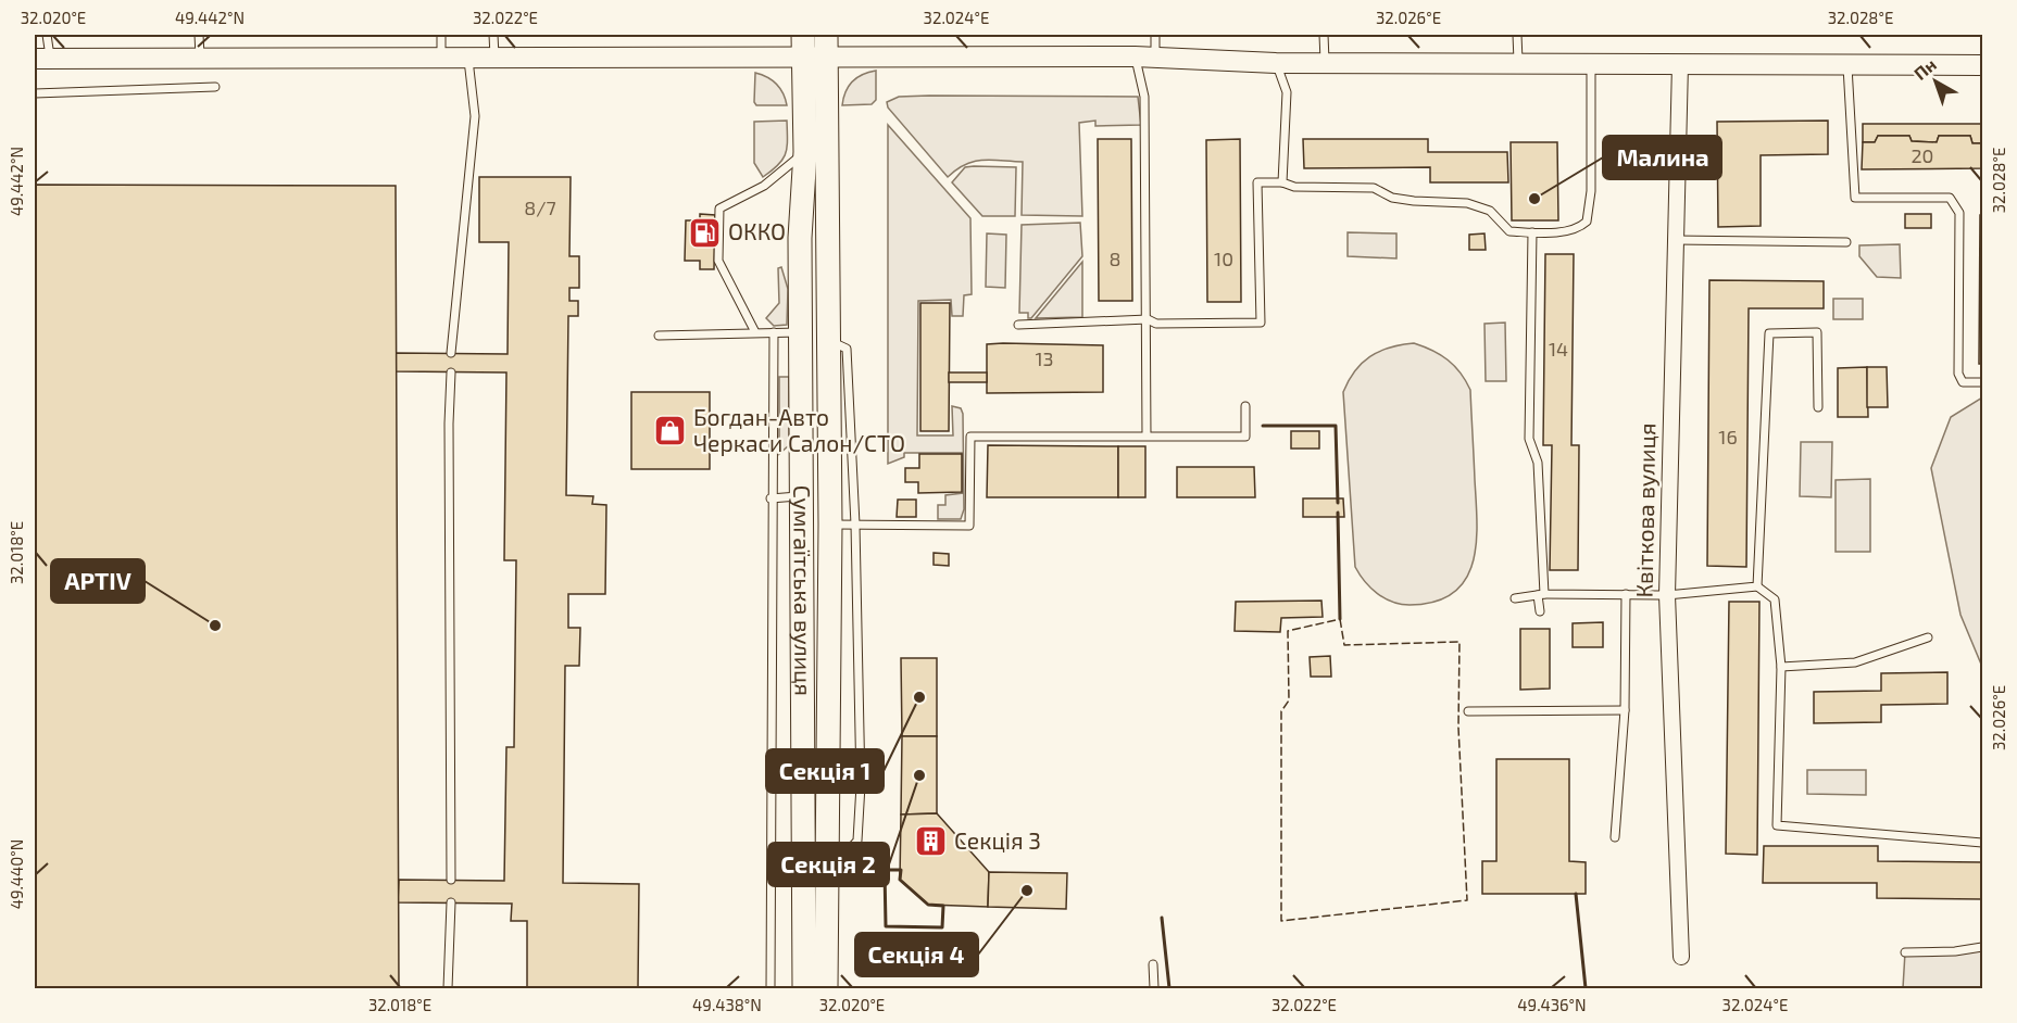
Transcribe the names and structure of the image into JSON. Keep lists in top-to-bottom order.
{
  "streets": {
    "main road": ["Сумгаїтська вулиця"],
    "street": ["Квіткова вулиця"]
  },
  "places": {
    "other": [
      "Малина",
      "APTIV",
      "Секція 1",
      "Секція 2",
      "Секція 4"
    ],
    "fuel station": ["ОККО"],
    "shop": ["Богдан-Авто Черкаси Салон/СТО"],
    "building": ["Секція 3"]
  },
  "house_numbers": [
    "20",
    "8/7",
    "8",
    "10",
    "14",
    "13",
    "16"
  ],
  "north": "top left",
  "coordinates": [
    "32.020°E",
    "49.442°N",
    "32.022°E",
    "32.024°E",
    "32.026°E",
    "32.028°E",
    "32.018°E",
    "49.440°N",
    "49.438°N",
    "49.436°N"
  ]
}
